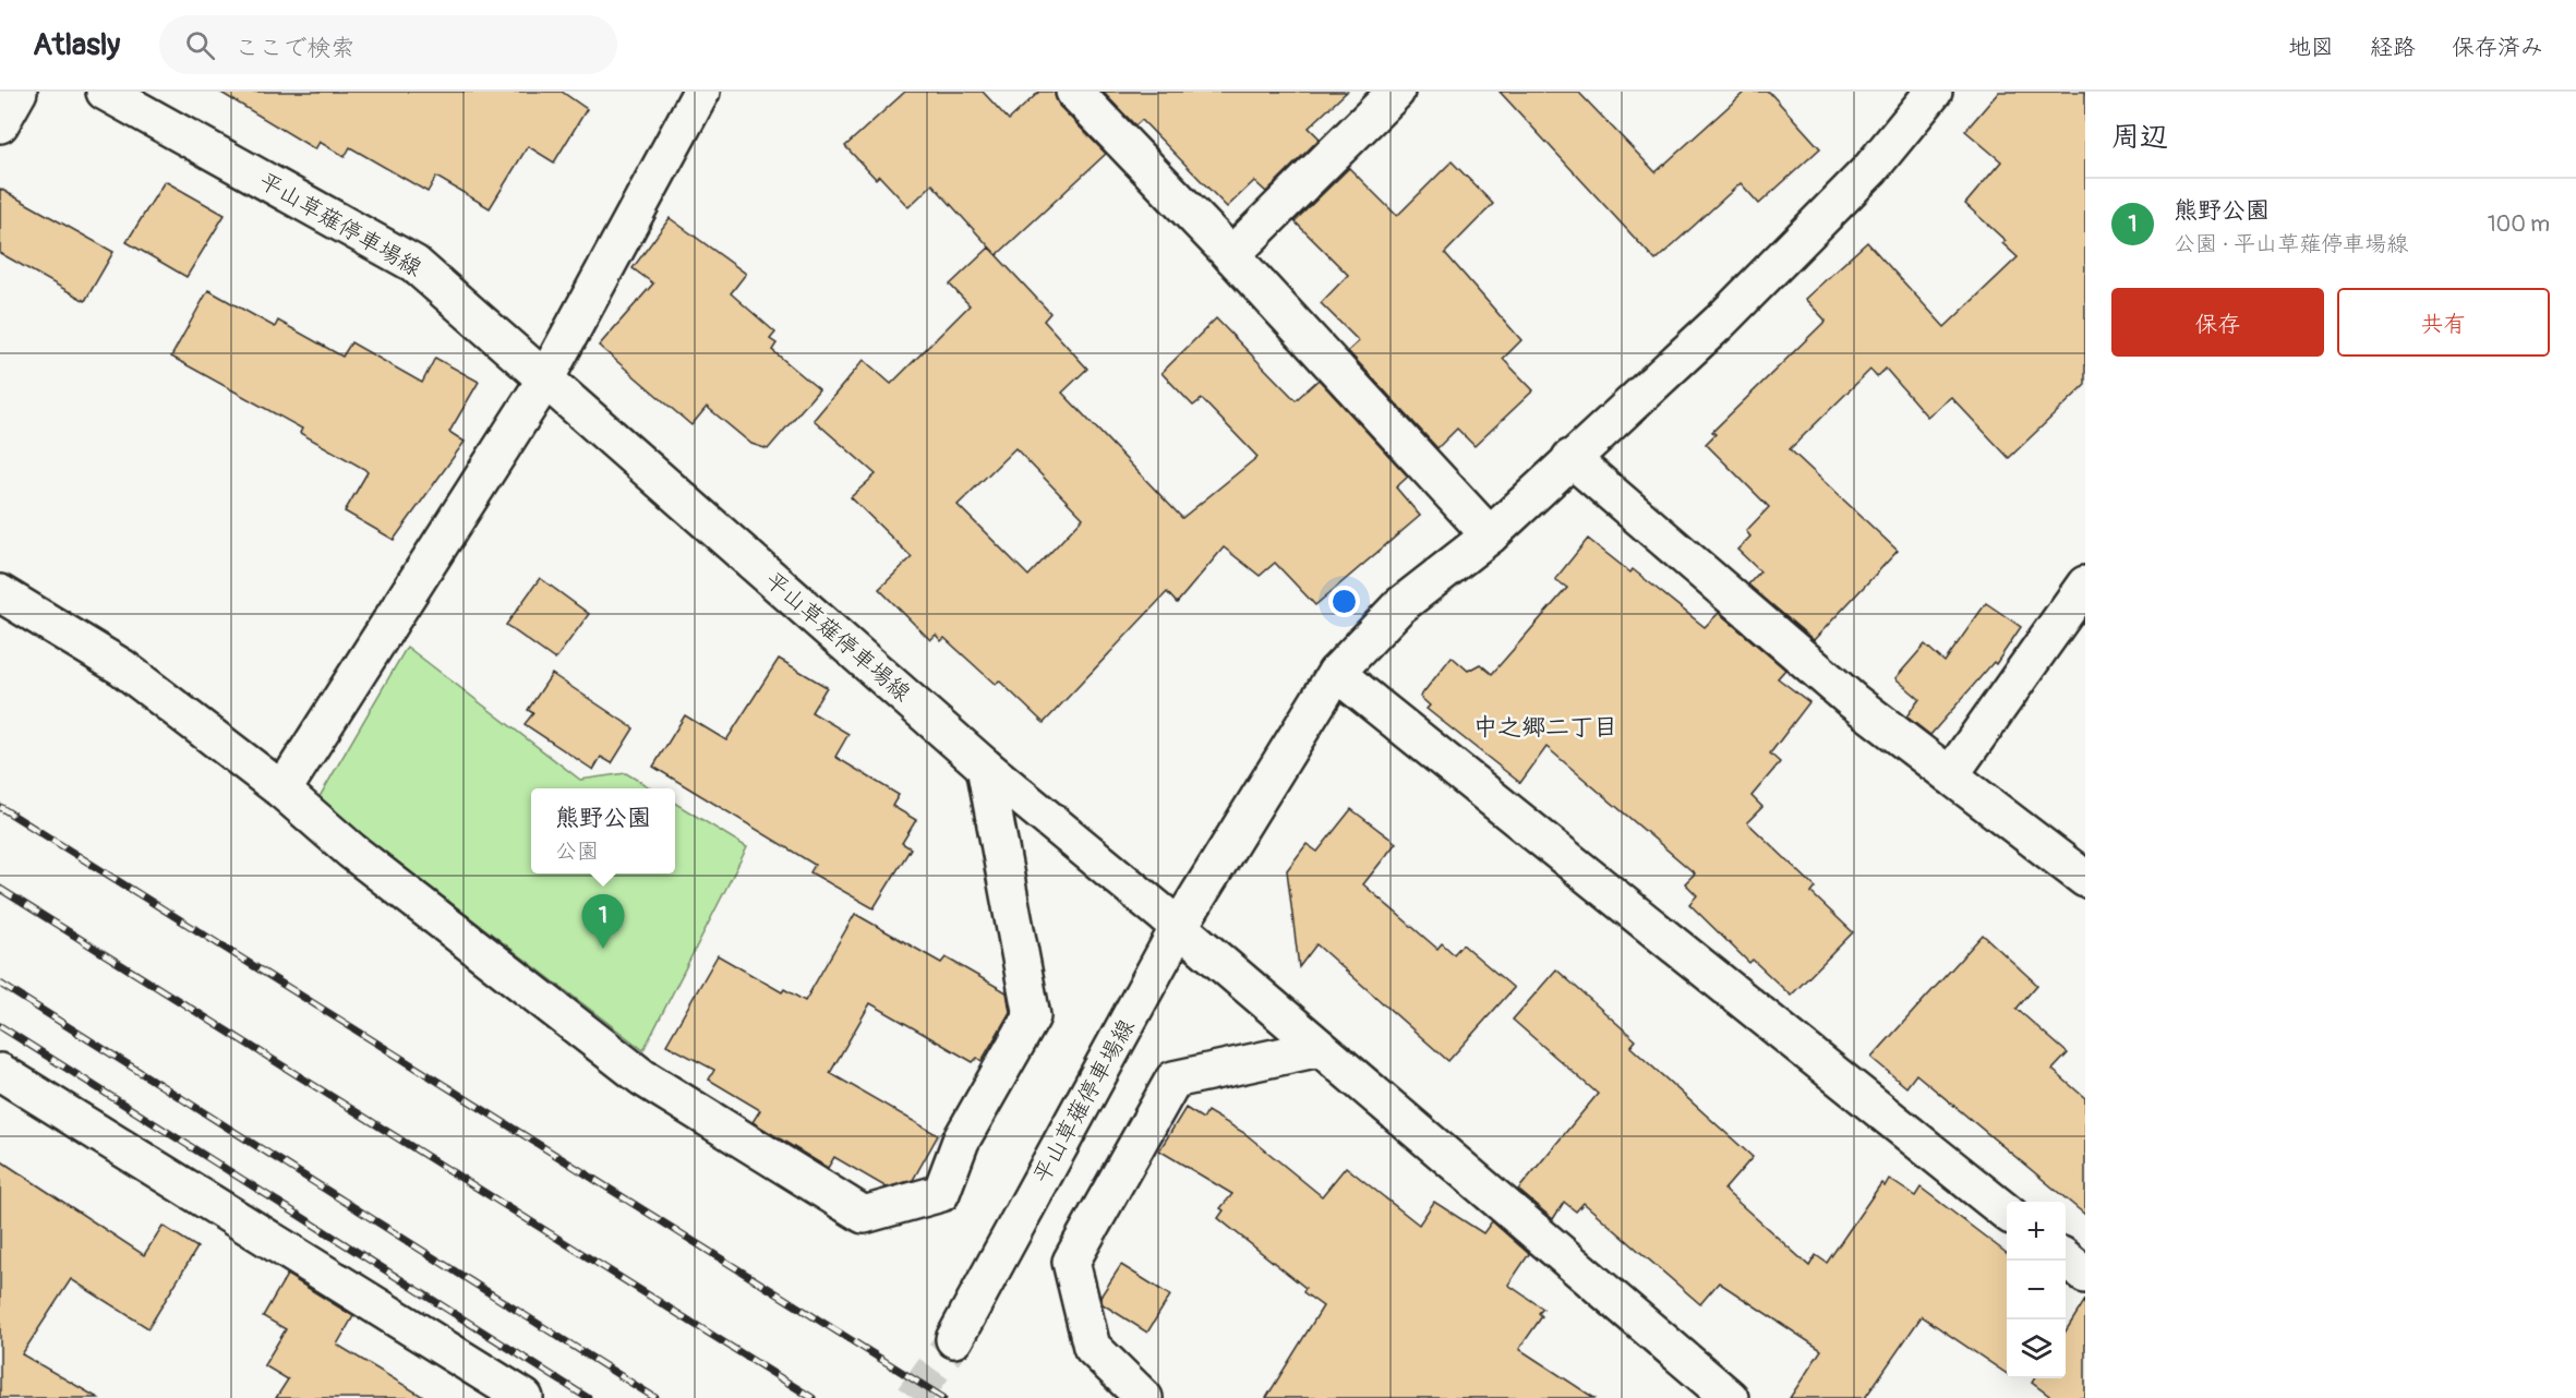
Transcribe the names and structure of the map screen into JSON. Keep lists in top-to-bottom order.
{
  "streets": {
    "street": ["平山草薙停車場線"]
  },
  "districts": ["中之郷二丁目"],
  "page": {
    "header": "Atlasly",
    "search": "ここで検索",
    "nav": ["地図", "経路", "保存済み"],
    "heading": "周辺",
    "list": [
      {
        "mark": "1",
        "name": "熊野公園",
        "note": "公園 · 平山草薙停車場線",
        "value": "100 m"
      }
    ],
    "buttons": ["保存", "共有"],
    "popup": ["熊野公園", "公園"],
    "pins": "1",
    "map_buttons": ["+", "−"]
  }
}
